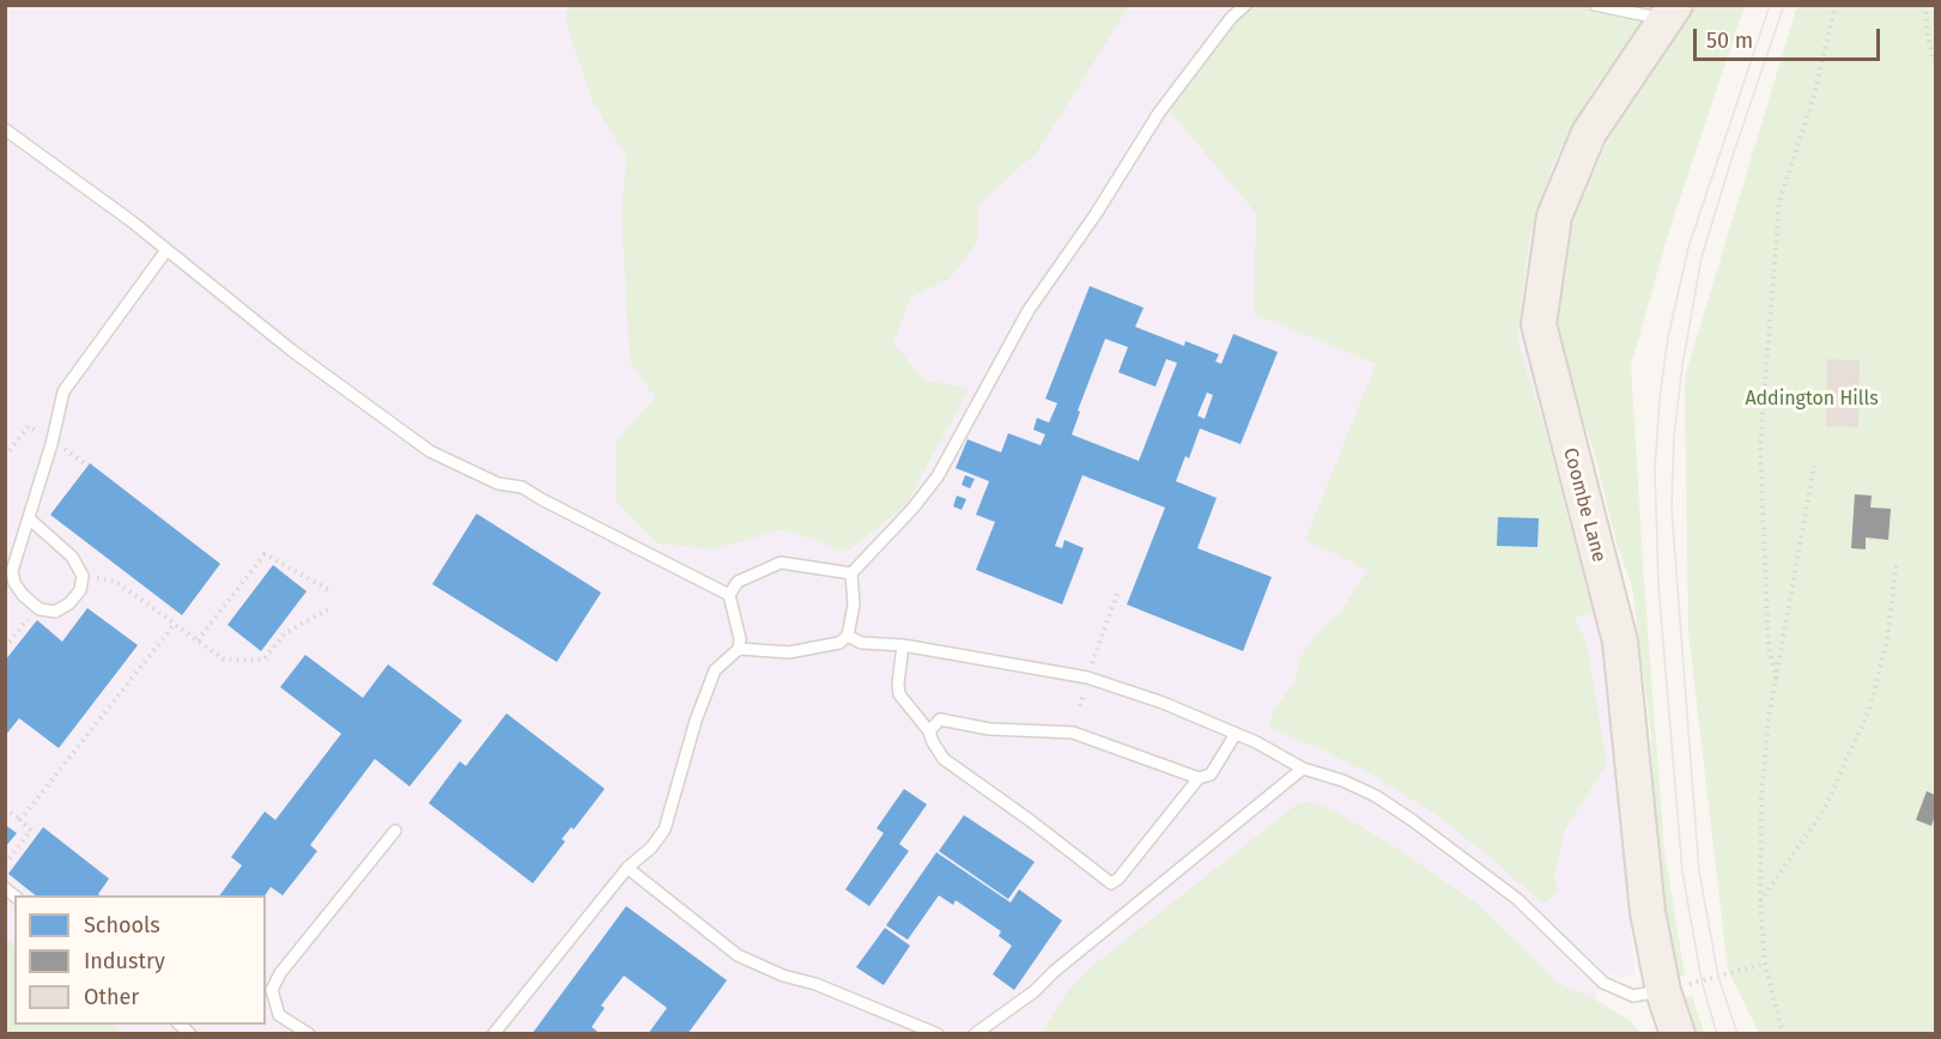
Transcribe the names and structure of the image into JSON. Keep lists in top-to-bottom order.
{
  "streets": {
    "main road": ["Coombe Lane"]
  },
  "parks": ["Addington Hills"],
  "legend": ["Schools", "Industry", "Other"],
  "scale_bar": "50 m"
}
